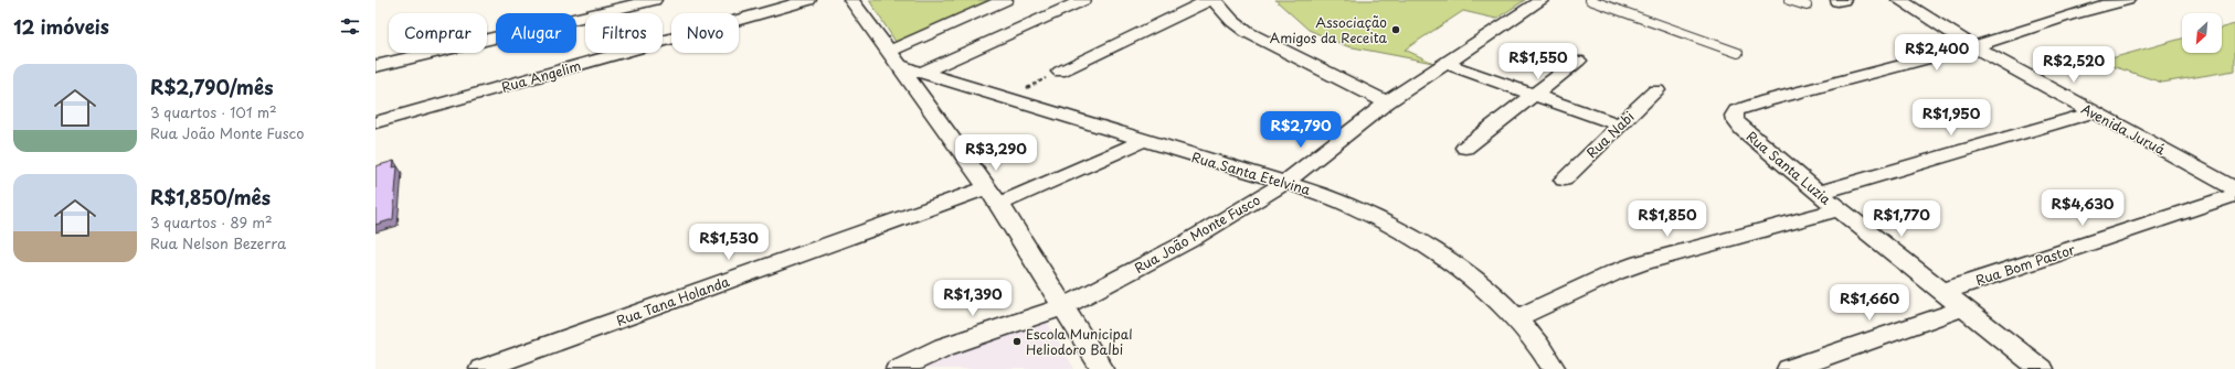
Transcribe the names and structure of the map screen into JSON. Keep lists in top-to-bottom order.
{
  "streets": {
    "street": [
      "Rua Angelim",
      "Avenida Juruá",
      "Rua Nabi",
      "Rua Santa Luzia",
      "Rua Santa Etelvina",
      "Rua João Monte Fusco",
      "Rua Bom Pastor",
      "Rua Tana Holanda"
    ]
  },
  "crossings": [
    ["Avenida Juruá", "Rua Santa Luzia"],
    ["Rua Santa Luzia", "Rua Bom Pastor"],
    ["Rua Santa Etelvina", "Rua João Monte Fusco"],
    ["Rua Santa Etelvina", "Rua Tana Holanda"]
  ],
  "places": ["Associação Amigos da Receita", "Escola Municipal Heliodoro Balbi"],
  "north": "bottom left",
  "page": {
    "heading": "12 imóveis",
    "chip": [
      "Comprar",
      "Alugar",
      "Filtros",
      "Novo"
    ],
    "price": [
      "R$2,400",
      "R$1,550",
      "R$2,520",
      "R$1,950",
      "R$2,790",
      "R$3,290",
      "R$4,630",
      "R$1,850",
      "R$1,770",
      "R$1,530",
      "R$1,390",
      "R$1,660"
    ],
    "list": [
      {
        "name": "R$2,790/mês",
        "note": "3 quartos · 101 m² · Rua João Monte Fusco"
      },
      {
        "name": "R$1,850/mês",
        "note": "3 quartos · 89 m² · Rua Nelson Bezerra"
      }
    ]
  }
}
